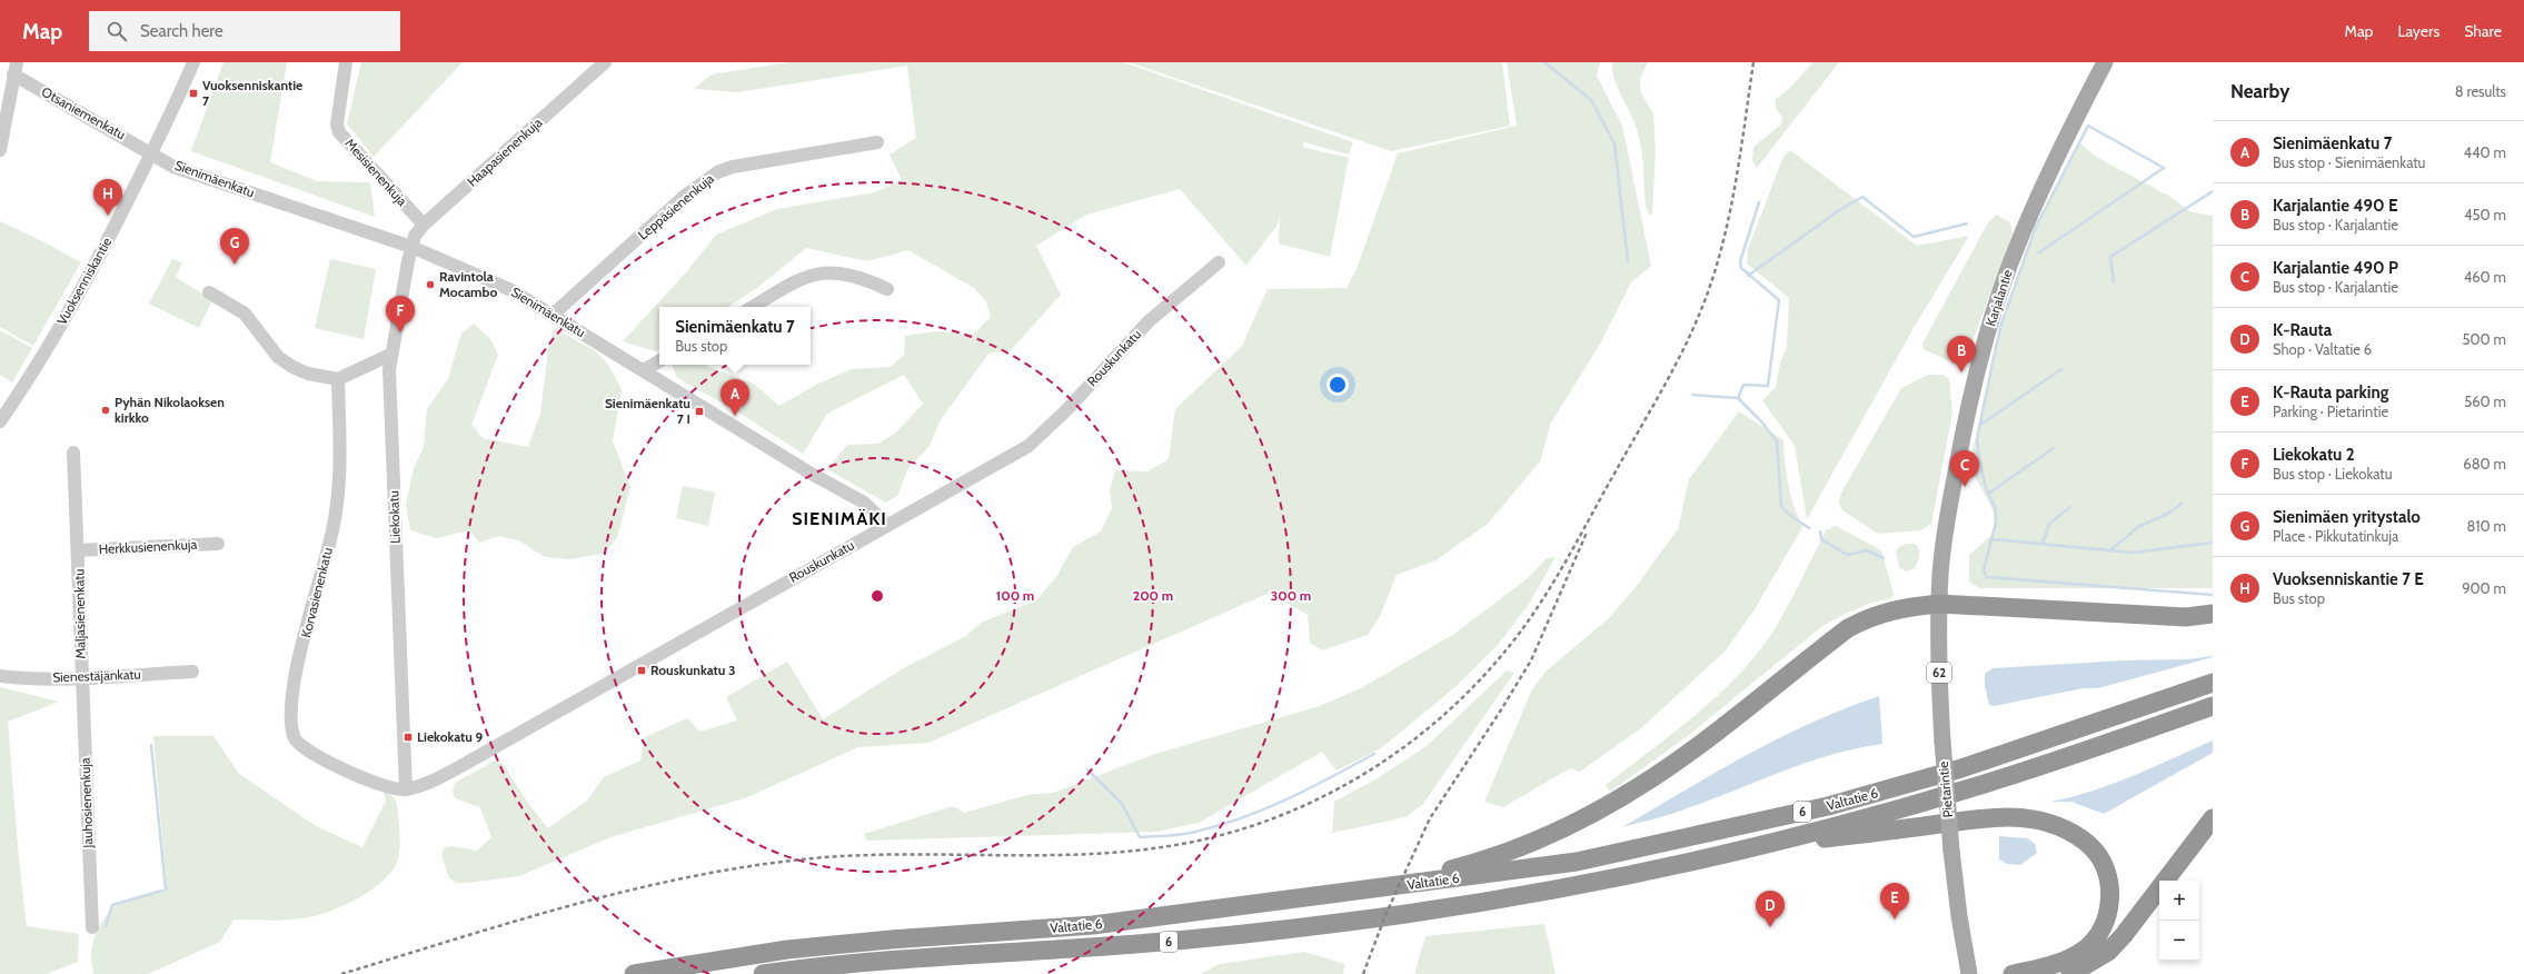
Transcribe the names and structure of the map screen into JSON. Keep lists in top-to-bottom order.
{
  "streets": {
    "highway": ["Valtatie 6", "6"],
    "main road": ["Karjalantie", "62", "Pietarintie"],
    "street": [
      "Otsaniemenkatu",
      "Haapasienenkuja",
      "Mesisienenkuja",
      "Sienimäenkatu",
      "Leppäsienenkuja",
      "Vuoksenniskantie",
      "Rouskunkatu",
      "Liekokatu",
      "Herkkusienenkuja",
      "Korvasienenkatu",
      "Maljasienenkatu",
      "Sienestäjänkatu",
      "Jauhosienenkuja"
    ]
  },
  "crossings": [
    ["Otsaniemenkatu", "Sienimäenkatu"],
    ["Otsaniemenkatu", "Vuoksenniskantie"],
    ["Haapasienenkuja", "Mesisienenkuja"],
    ["Haapasienenkuja", "Sienimäenkatu"],
    ["Haapasienenkuja", "Liekokatu"],
    ["Sienimäenkatu", "Leppäsienenkuja"],
    ["Sienimäenkatu", "Vuoksenniskantie"],
    ["Sienimäenkatu", "Rouskunkatu"],
    ["Sienimäenkatu", "Liekokatu"],
    ["Karjalantie", "Pietarintie"],
    ["Rouskunkatu", "Liekokatu"],
    ["Rouskunkatu", "Korvasienenkatu"],
    ["Liekokatu", "Korvasienenkatu"],
    ["Herkkusienenkuja", "Maljasienenkatu"],
    ["Maljasienenkatu", "Sienestäjänkatu"],
    ["Maljasienenkatu", "Jauhosienenkuja"],
    ["Sienestäjänkatu", "Jauhosienenkuja"]
  ],
  "districts": ["SIENIMÄKI"],
  "places": {
    "transit": [
      "Vuoksenniskantie 7",
      "Sienimäenkatu 7 I",
      "Rouskunkatu 3",
      "Liekokatu 9"
    ],
    "other": ["Ravintola Mocambo", "Pyhän Nikolaoksen kirkko"]
  },
  "page": {
    "header": "Map",
    "search": "Search here",
    "nav": ["Map", "Layers", "Share"],
    "heading": ["Nearby", "8 results"],
    "list": [
      {
        "mark": "A",
        "name": "Sienimäenkatu 7",
        "note": "Bus stop · Sienimäenkatu",
        "value": "440 m"
      },
      {
        "mark": "B",
        "name": "Karjalantie 490 E",
        "note": "Bus stop · Karjalantie",
        "value": "450 m"
      },
      {
        "mark": "C",
        "name": "Karjalantie 490 P",
        "note": "Bus stop · Karjalantie",
        "value": "460 m"
      },
      {
        "mark": "D",
        "name": "K-Rauta",
        "note": "Shop · Valtatie 6",
        "value": "500 m"
      },
      {
        "mark": "E",
        "name": "K-Rauta parking",
        "note": "Parking · Pietarintie",
        "value": "560 m"
      },
      {
        "mark": "F",
        "name": "Liekokatu 2",
        "note": "Bus stop · Liekokatu",
        "value": "680 m"
      },
      {
        "mark": "G",
        "name": "Sienimäen yritystalo",
        "note": "Place · Pikkutatinkuja",
        "value": "810 m"
      },
      {
        "mark": "H",
        "name": "Vuoksenniskantie 7 E",
        "note": "Bus stop",
        "value": "900 m"
      }
    ],
    "pins": [
      "H",
      "G",
      "F",
      "B",
      "A",
      "C",
      "E",
      "D"
    ],
    "popup": ["Sienimäenkatu 7", "Bus stop"],
    "map_buttons": ["+", "−"]
  },
  "rings": ["100 m", "200 m", "300 m"]
}
